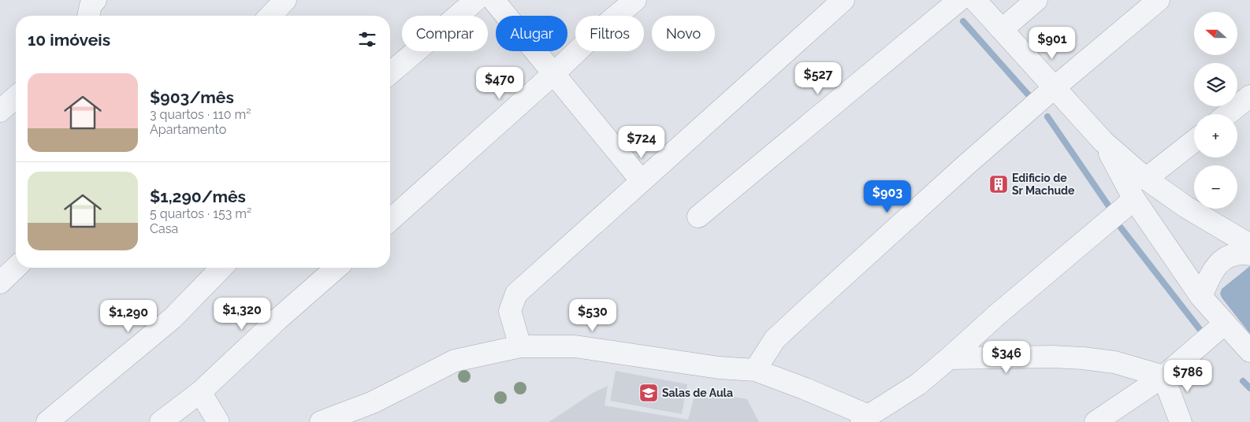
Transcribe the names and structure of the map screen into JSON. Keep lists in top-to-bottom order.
{
  "places": {
    "building": ["Edificio de Sr Machude"],
    "school or university": ["Salas de Aula"]
  },
  "north": "left",
  "page": {
    "map_buttons": ["+", "−"],
    "chip": [
      "Comprar",
      "Alugar",
      "Filtros",
      "Novo"
    ],
    "heading": "10 imóveis",
    "price": [
      "$901",
      "$527",
      "$470",
      "$724",
      "$903",
      "$1,320",
      "$530",
      "$1,290",
      "$346",
      "$786"
    ],
    "list": [
      {
        "name": "$903/mês",
        "note": "3 quartos · 110 m² · Apartamento"
      },
      {
        "name": "$1,290/mês",
        "note": "5 quartos · 153 m² · Casa"
      }
    ]
  }
}
